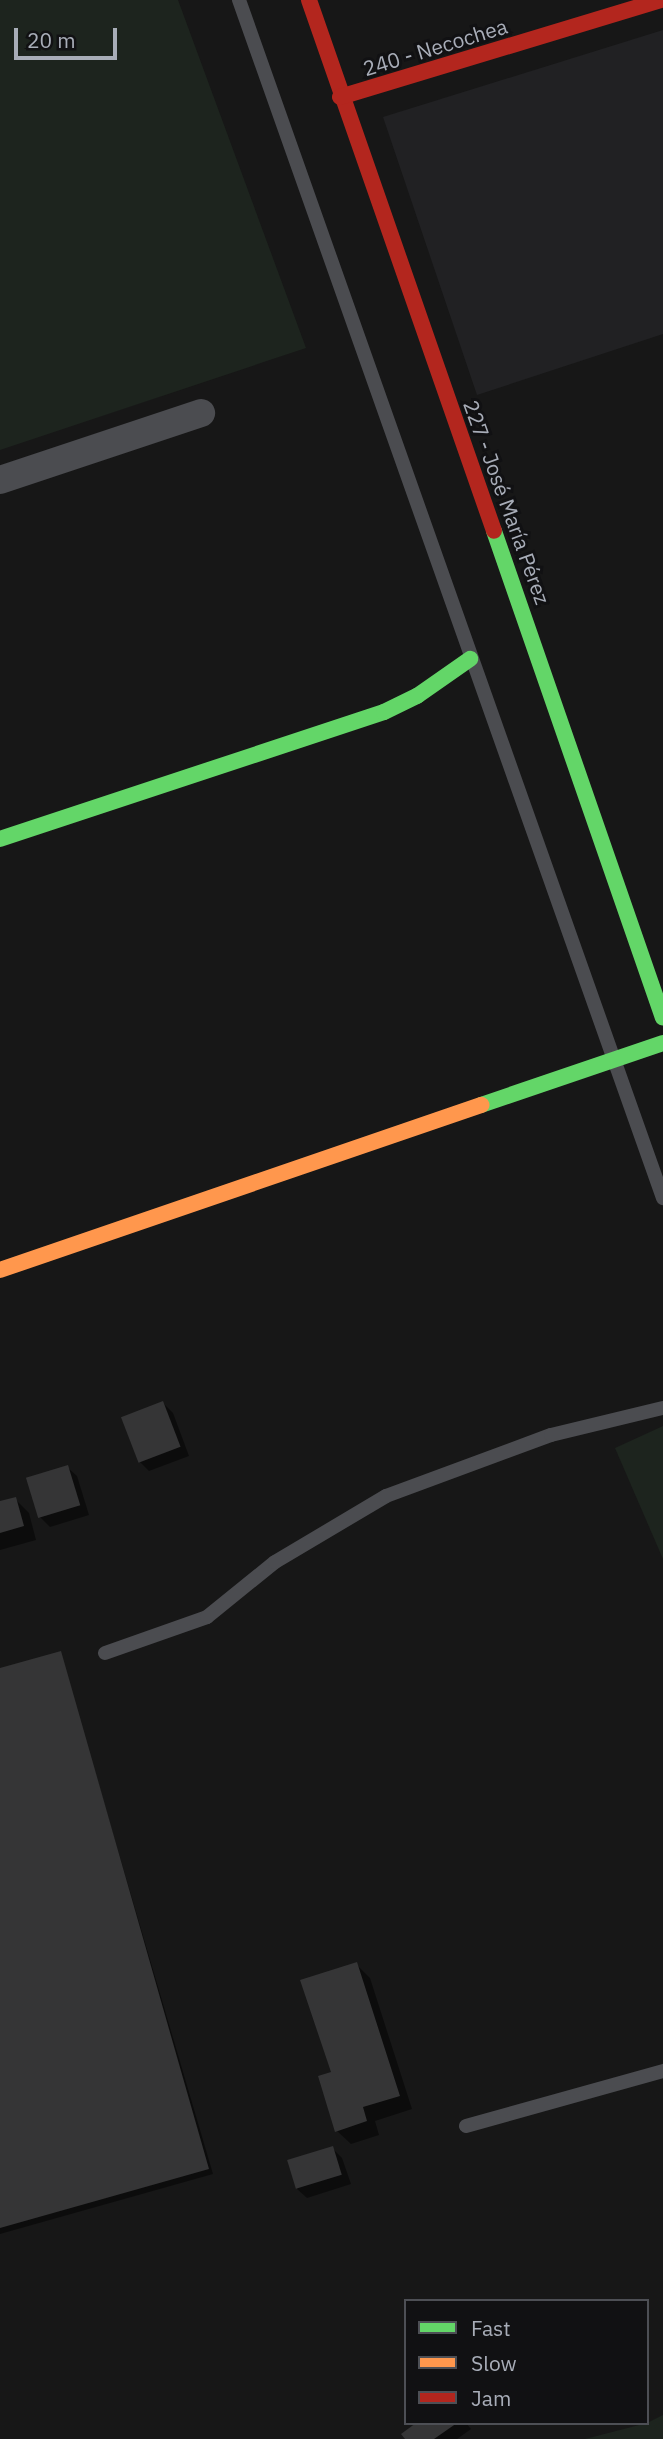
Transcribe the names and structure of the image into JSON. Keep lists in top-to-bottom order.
{
  "streets": {
    "street": ["240 - Necochea", "227 - José María Pérez"]
  },
  "crossings": [
    ["240 - Necochea", "227 - José María Pérez"]
  ],
  "legend": ["Fast", "Slow", "Jam"],
  "scale_bar": "20 m"
}
